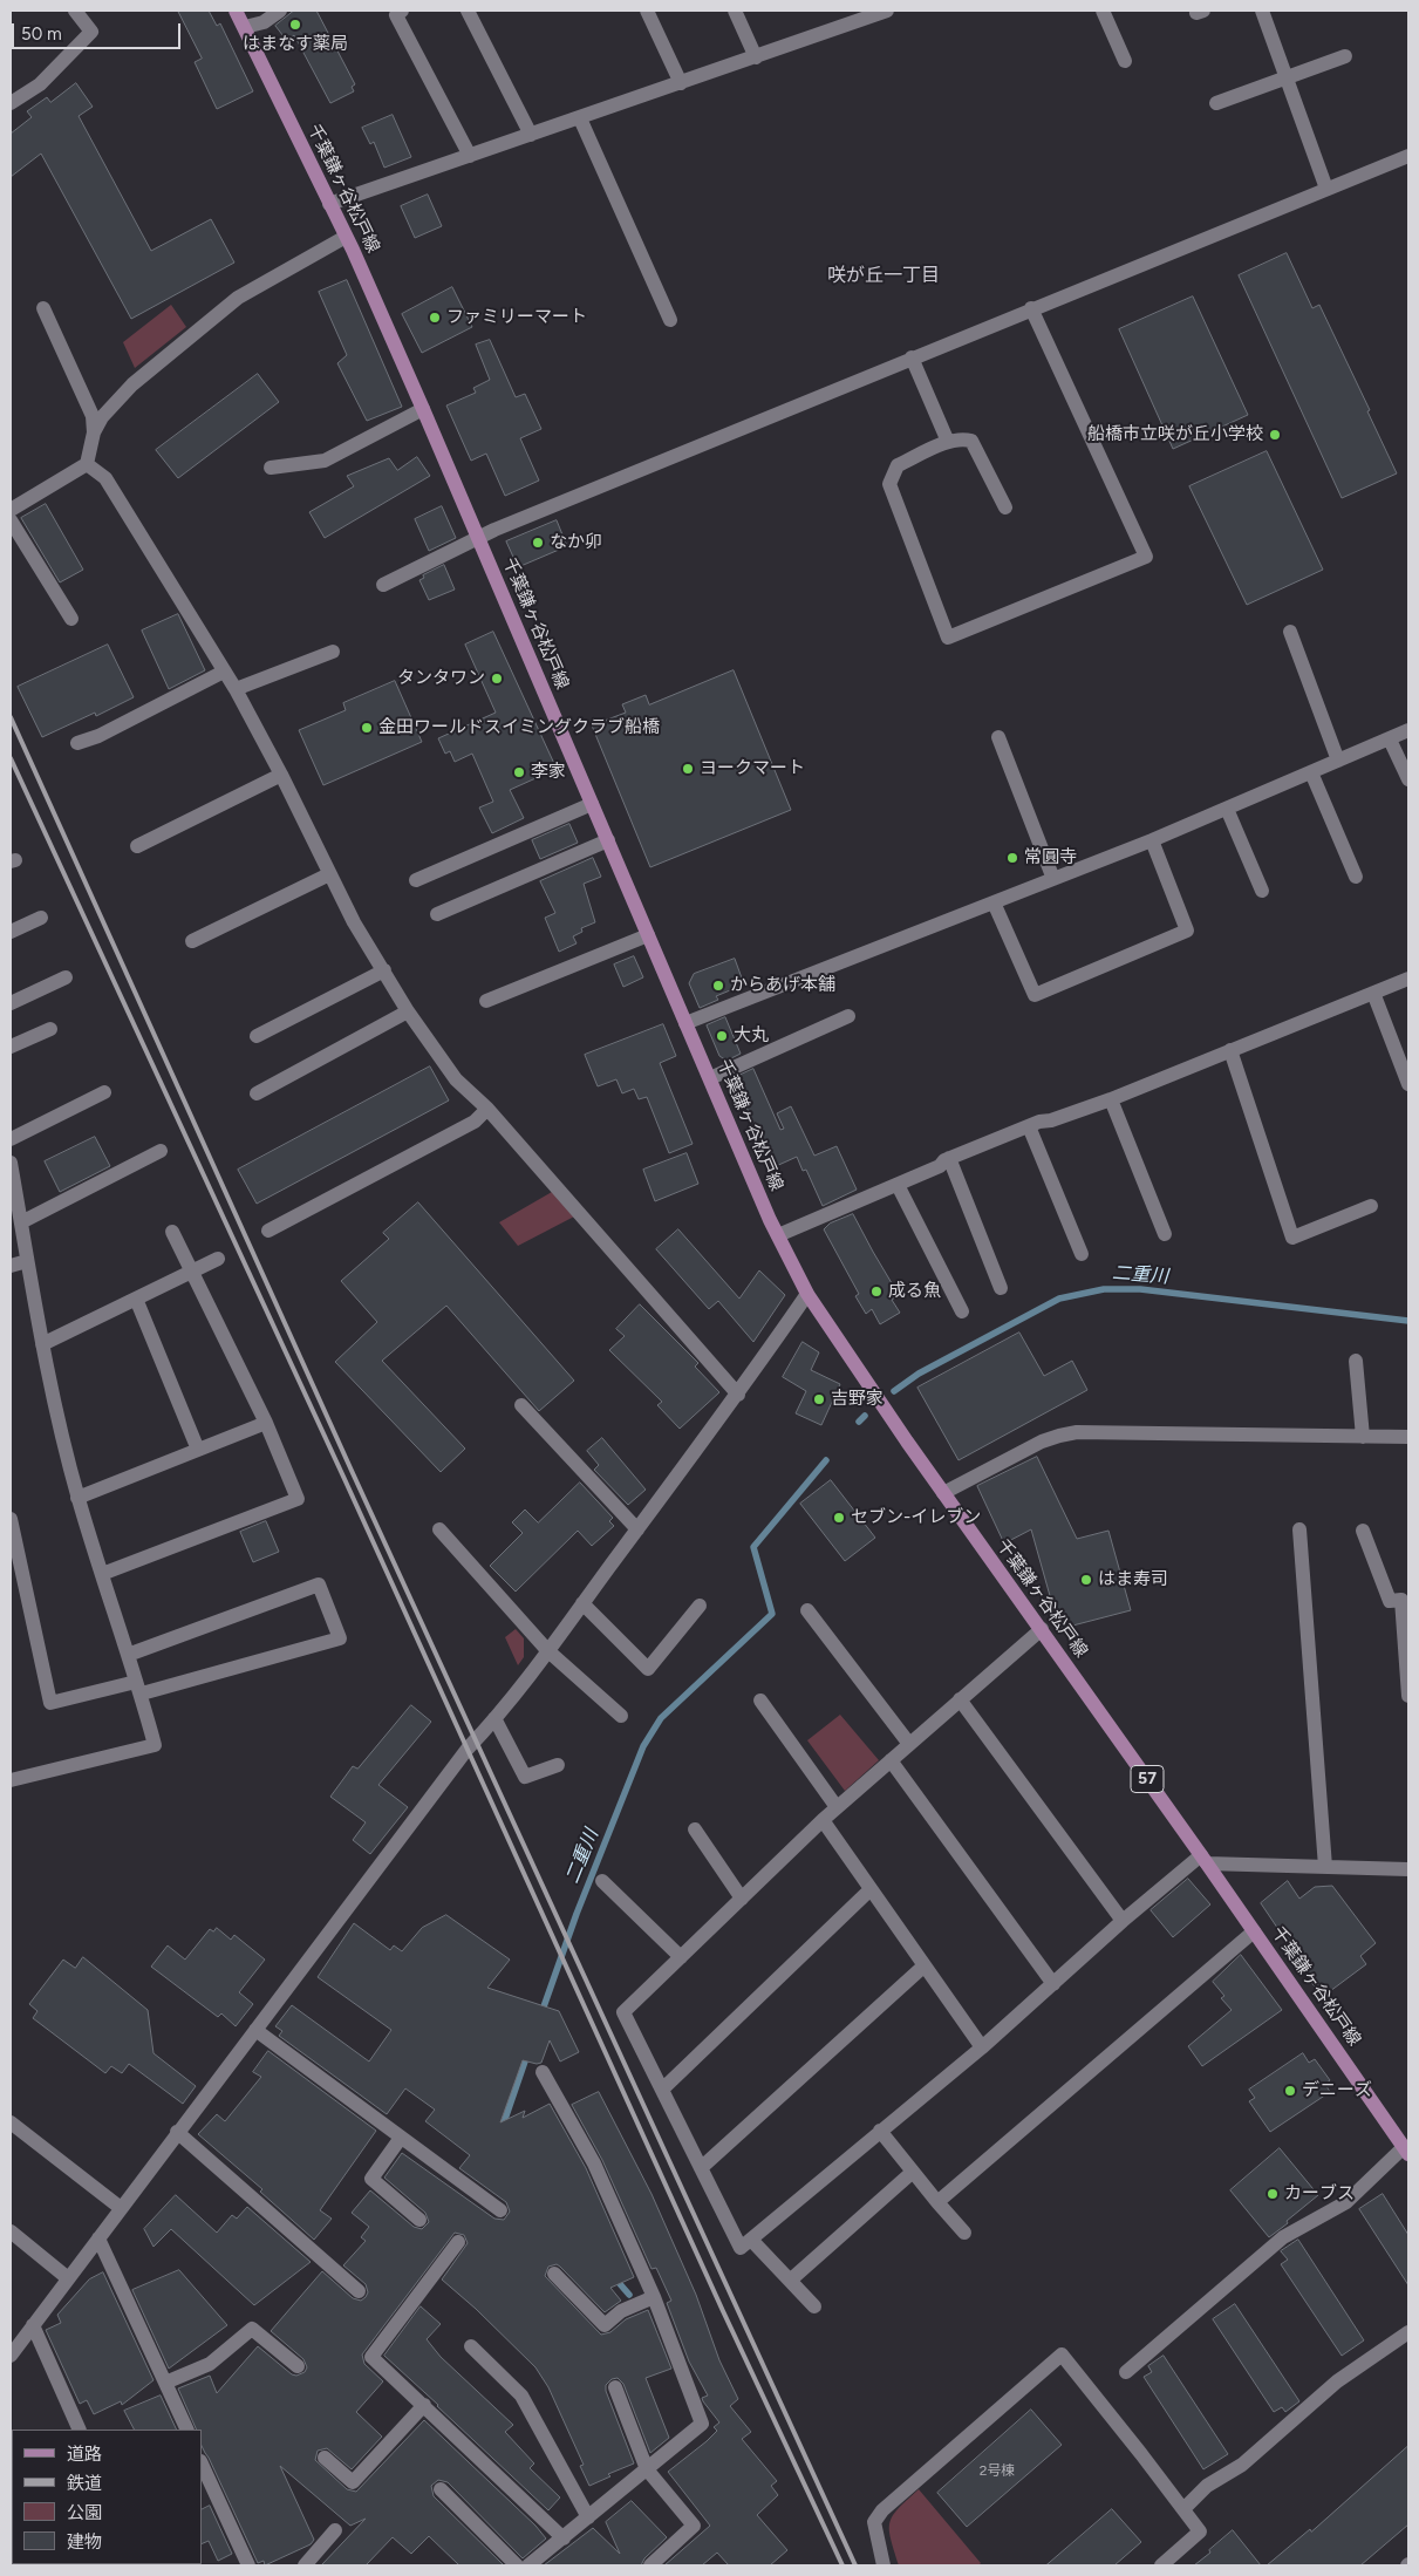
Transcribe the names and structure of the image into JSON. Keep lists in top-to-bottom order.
{
  "streets": {
    "main road": ["千葉鎌ヶ谷松戸線", "57"]
  },
  "districts": ["咲が丘一丁目"],
  "water": ["二重川"],
  "places": [
    "はまなす薬局",
    "ファミリーマート",
    "船橋市立咲が丘小学校",
    "なか卯",
    "タンタワン",
    "金田ワールドスイミングクラブ船橋",
    "ヨークマート",
    "李家",
    "常圓寺",
    "からあげ本舗",
    "大丸",
    "成る魚",
    "吉野家",
    "セブン-イレブン",
    "はま寿司",
    "デニーズ",
    "カーブス"
  ],
  "house_numbers": ["2号棟"],
  "legend": [
    "道路",
    "鉄道",
    "公園",
    "建物"
  ],
  "scale_bar": "50 m"
}
